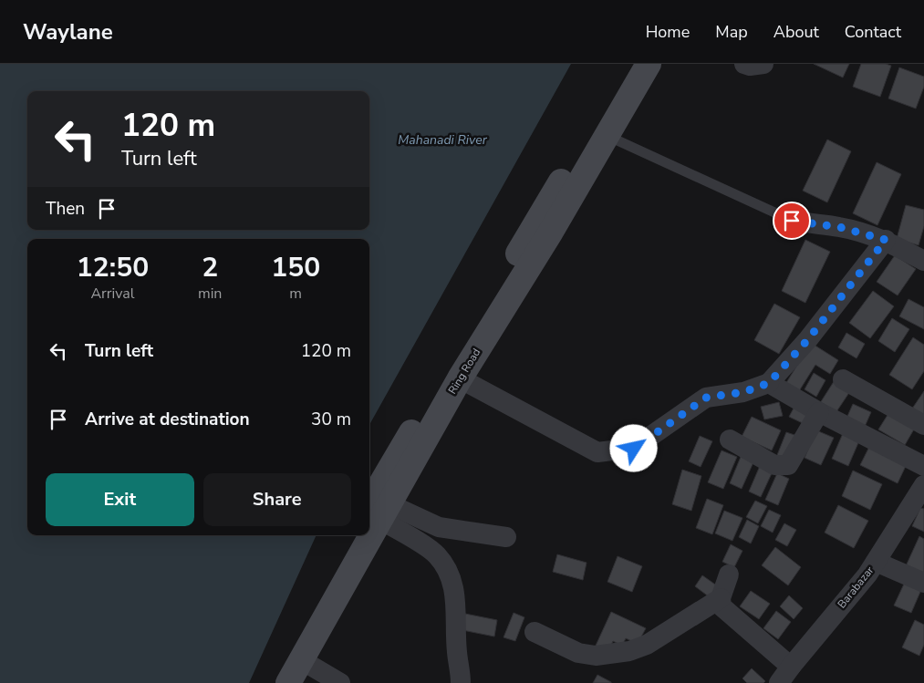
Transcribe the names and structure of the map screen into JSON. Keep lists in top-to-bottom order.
{
  "streets": {
    "street": ["Ring Road", "Barabazar"]
  },
  "water": ["Mahanadi River"],
  "page": {
    "header": "Waylane",
    "nav": [
      "Home",
      "Map",
      "About",
      "Contact"
    ],
    "turn": ["120 m", "Turn left"],
    "then": "Then",
    "eta": [
      "12:50",
      "Arrival",
      "2",
      "min",
      "150",
      "m"
    ],
    "list": [
      {
        "name": "Turn left",
        "value": "120 m"
      },
      {
        "name": "Arrive at destination",
        "value": "30 m"
      }
    ],
    "buttons": ["Exit", "Share"]
  }
}
